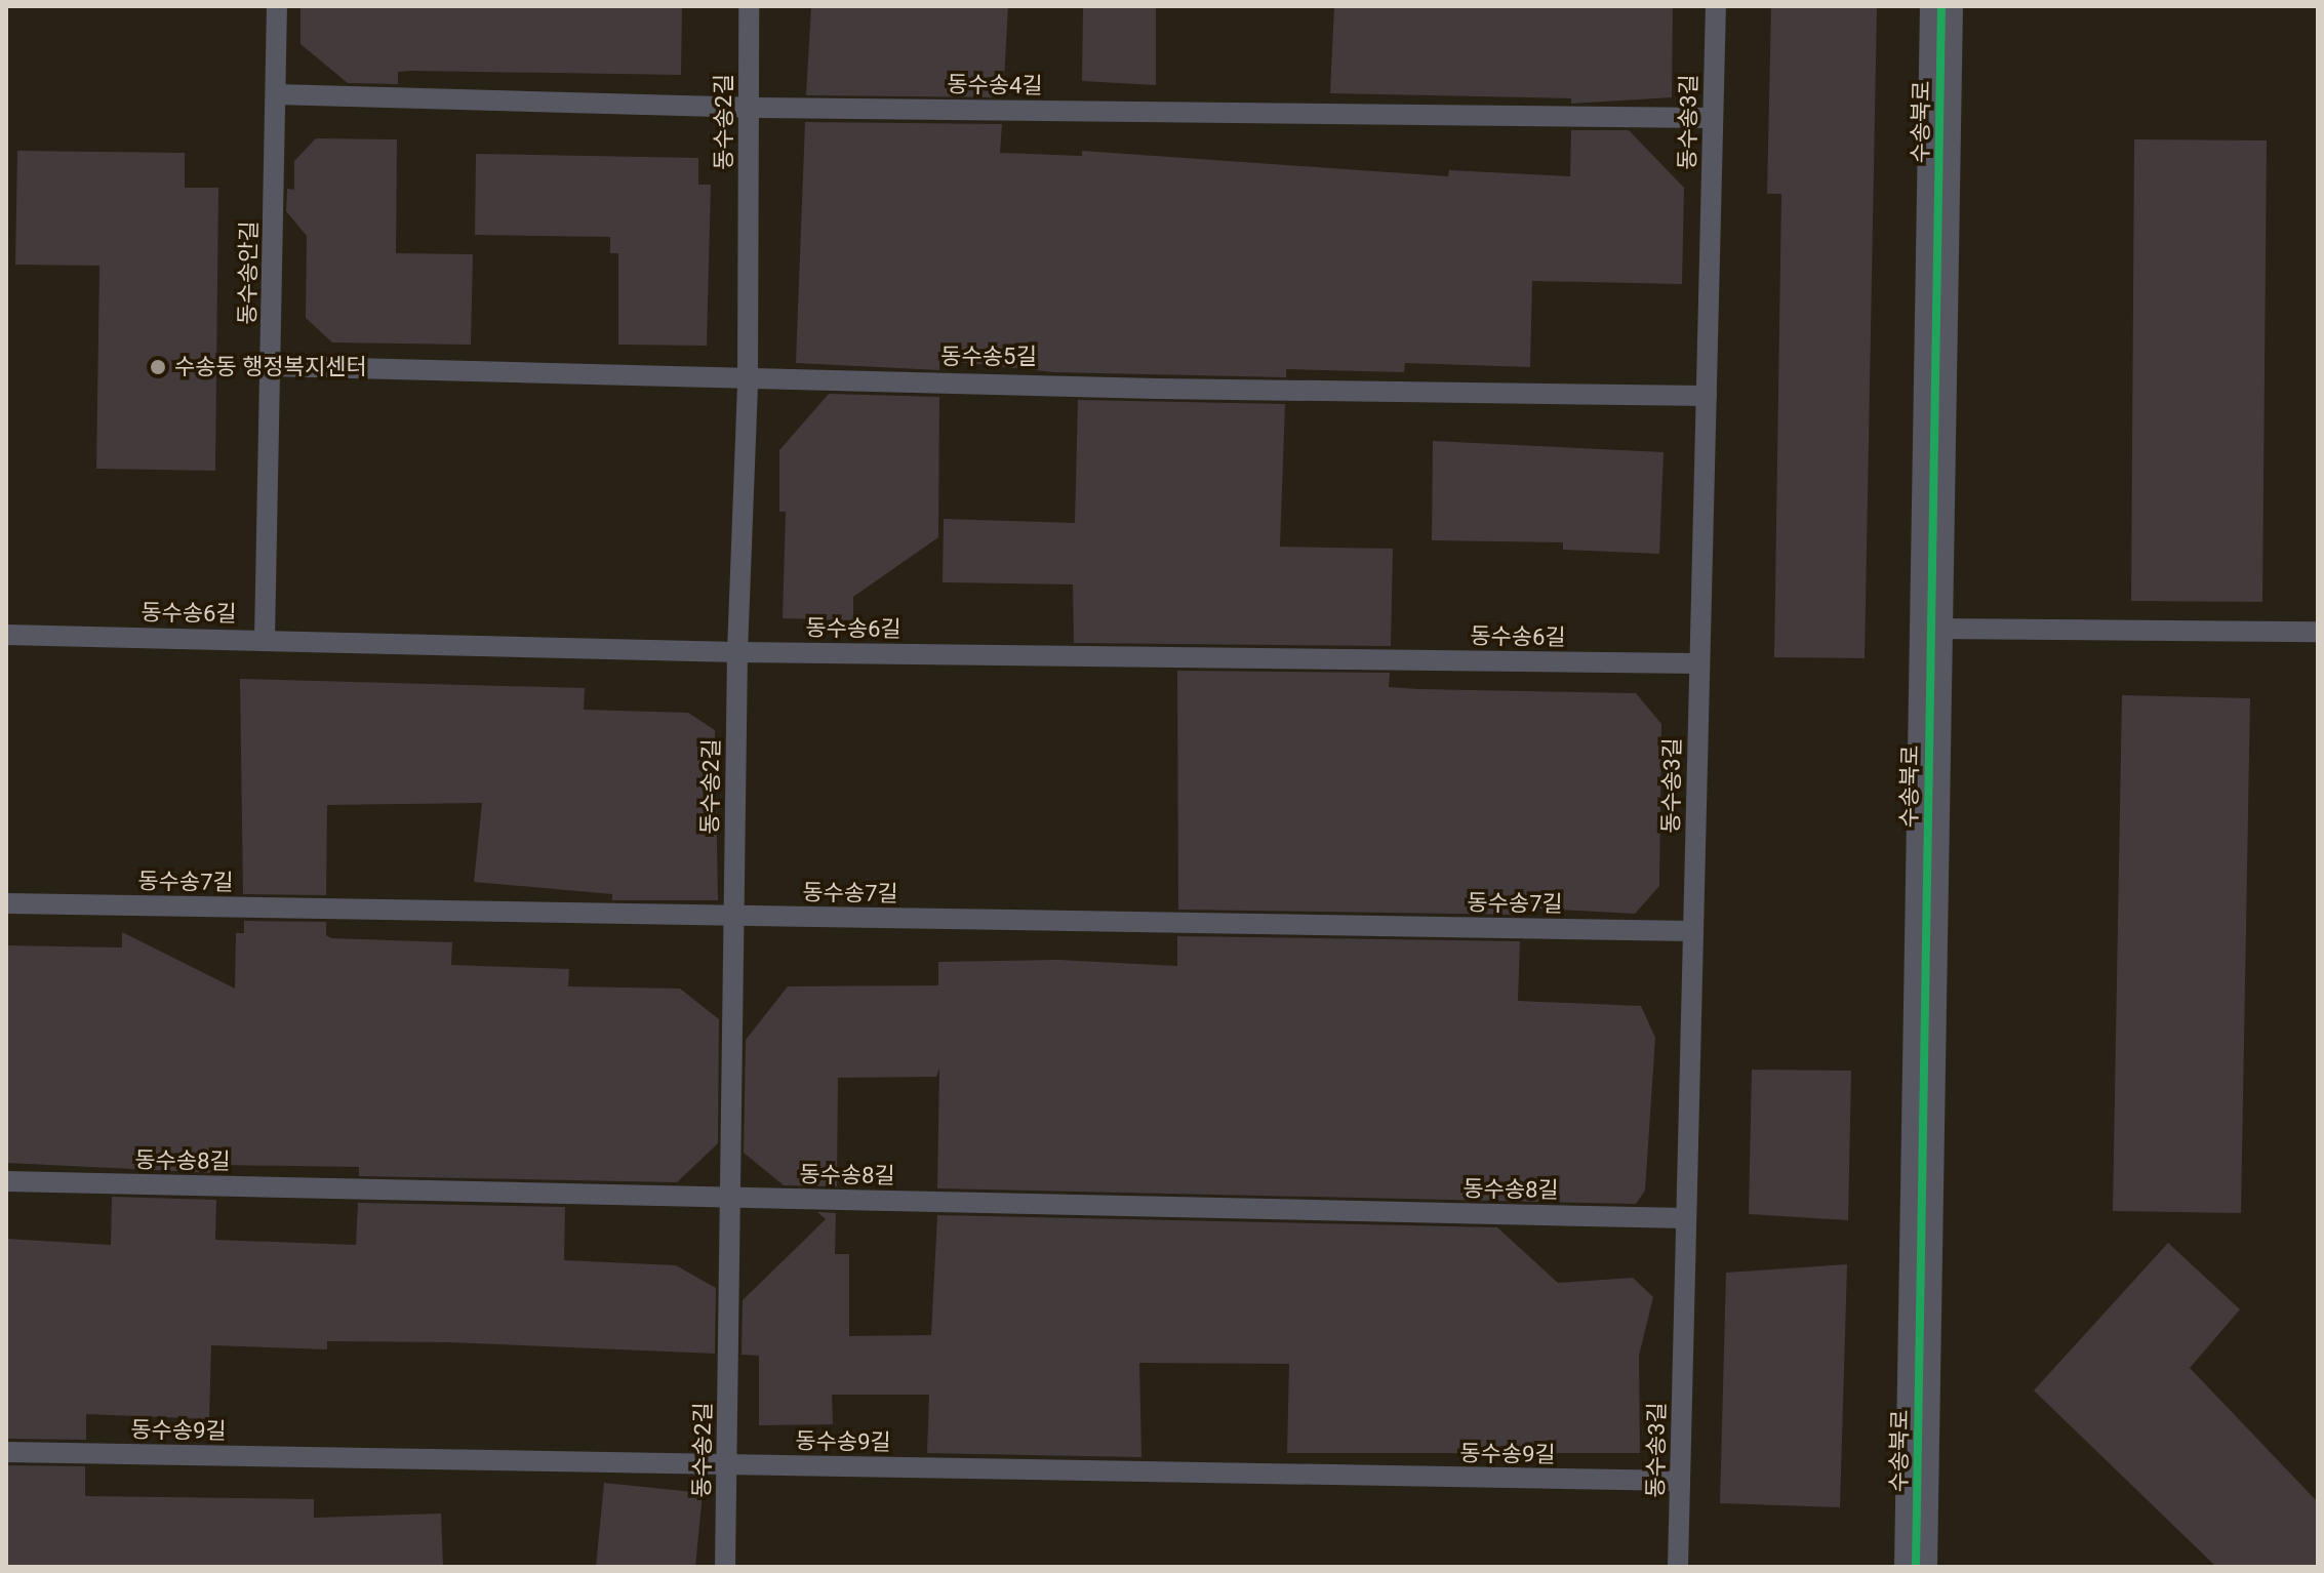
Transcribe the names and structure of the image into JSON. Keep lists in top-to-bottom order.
{
  "streets": {
    "street": ["수송북로"],
    "lane": [
      "동수송4길",
      "동수송2길",
      "동수송3길",
      "동수송안길",
      "동수송5길",
      "동수송6길",
      "동수송7길",
      "동수송8길",
      "동수송9길"
    ]
  },
  "crossings": [
    ["동수송4길", "동수송2길"],
    ["동수송4길", "동수송3길"],
    ["동수송4길", "동수송안길"],
    ["동수송2길", "동수송5길"],
    ["동수송2길", "동수송6길"],
    ["동수송2길", "동수송7길"],
    ["동수송2길", "동수송8길"],
    ["동수송2길", "동수송9길"],
    ["동수송3길", "동수송5길"],
    ["동수송3길", "동수송6길"],
    ["동수송3길", "동수송7길"],
    ["동수송3길", "동수송8길"],
    ["동수송3길", "동수송9길"],
    ["동수송안길", "동수송5길"],
    ["동수송안길", "동수송6길"]
  ],
  "places": ["수송동 행정복지센터"]
}
